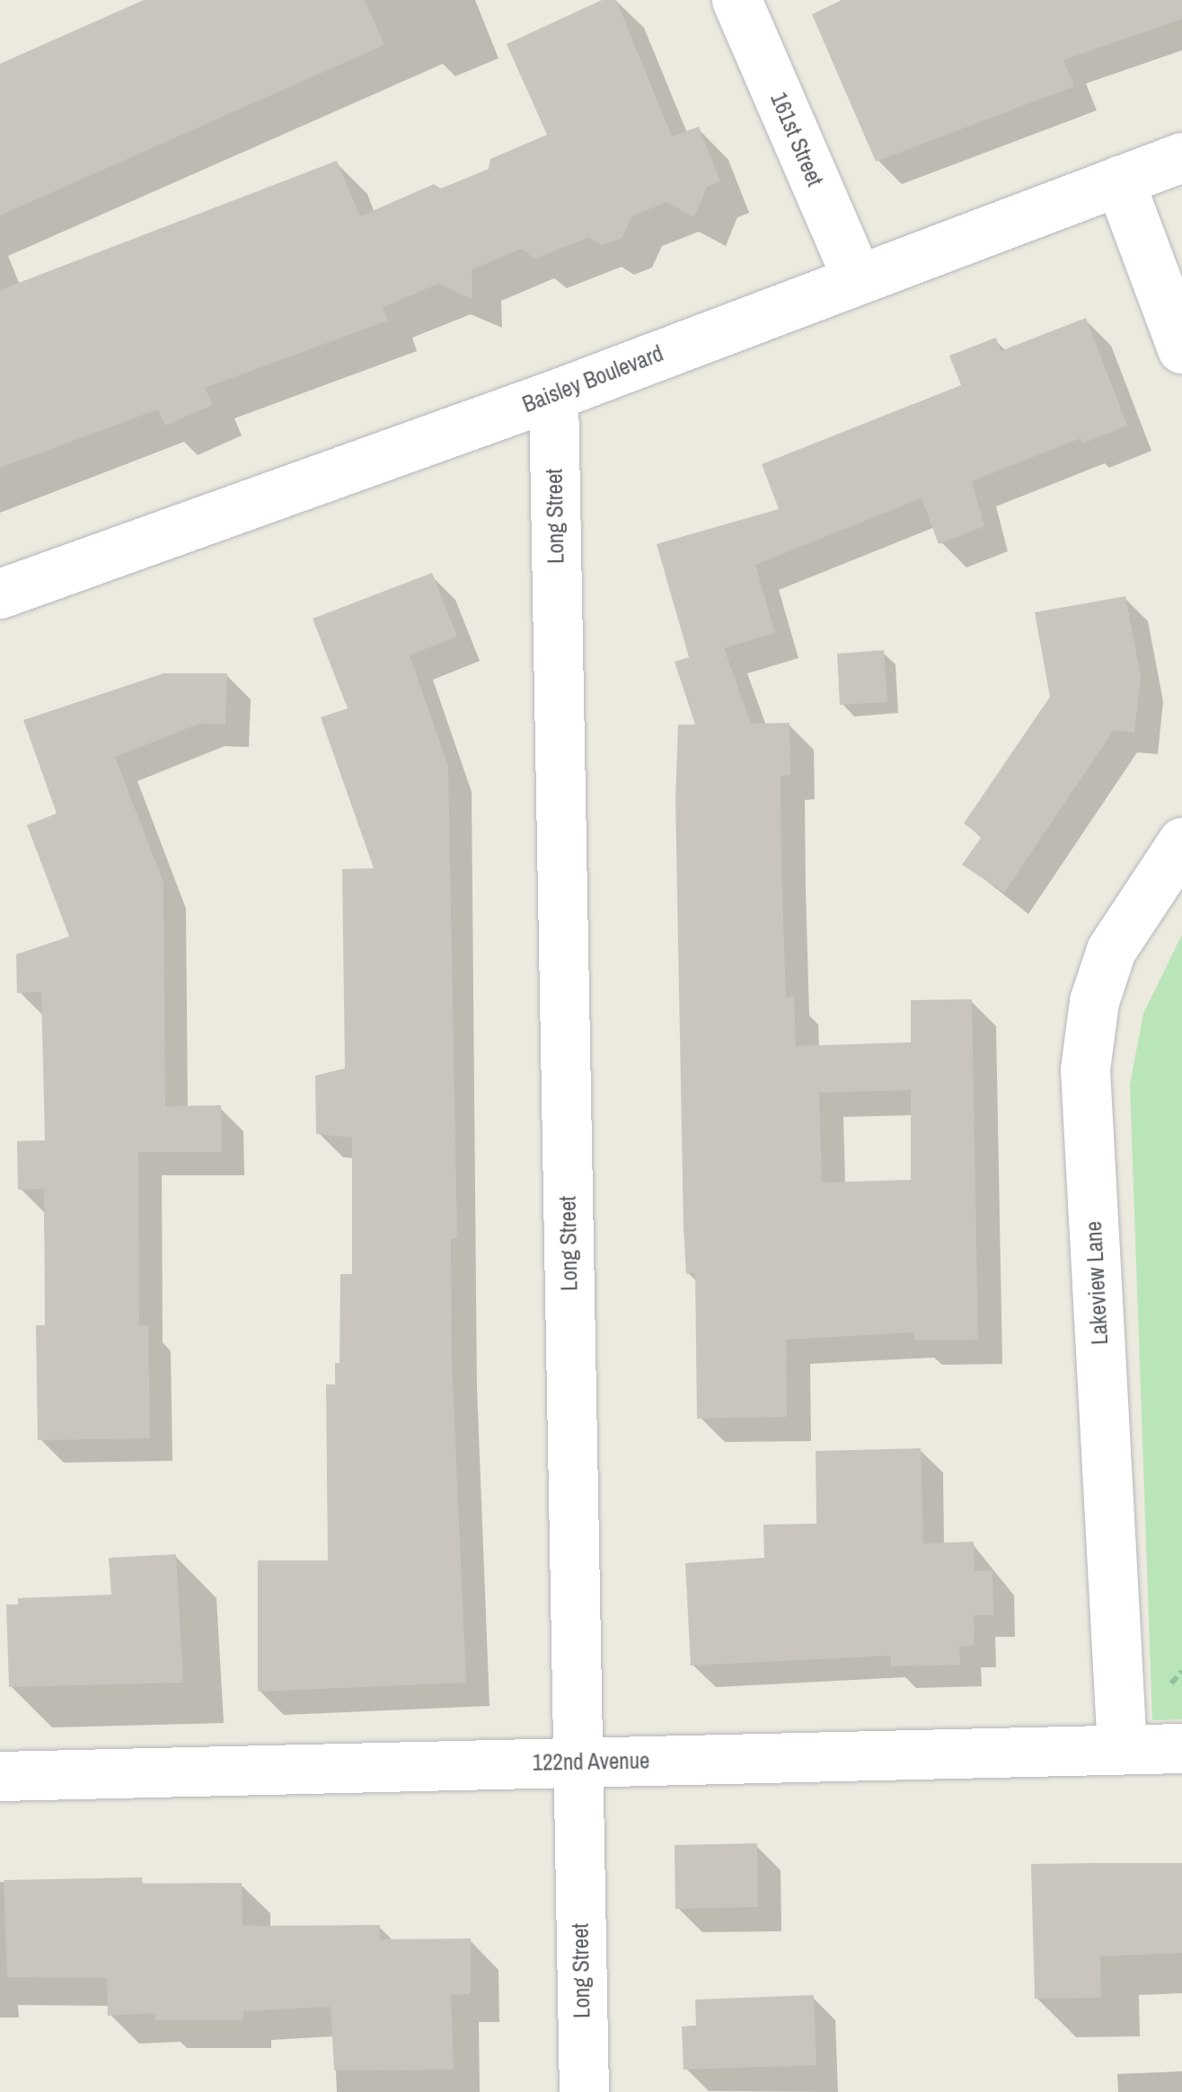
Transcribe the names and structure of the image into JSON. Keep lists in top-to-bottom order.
{
  "streets": {
    "street": [
      "161st Street",
      "Baisley Boulevard",
      "Long Street",
      "Lakeview Lane",
      "122nd Avenue"
    ]
  },
  "crossings": [
    ["161st Street", "Baisley Boulevard"],
    ["Baisley Boulevard", "Long Street"],
    ["Long Street", "122nd Avenue"],
    ["Lakeview Lane", "122nd Avenue"]
  ]
}
